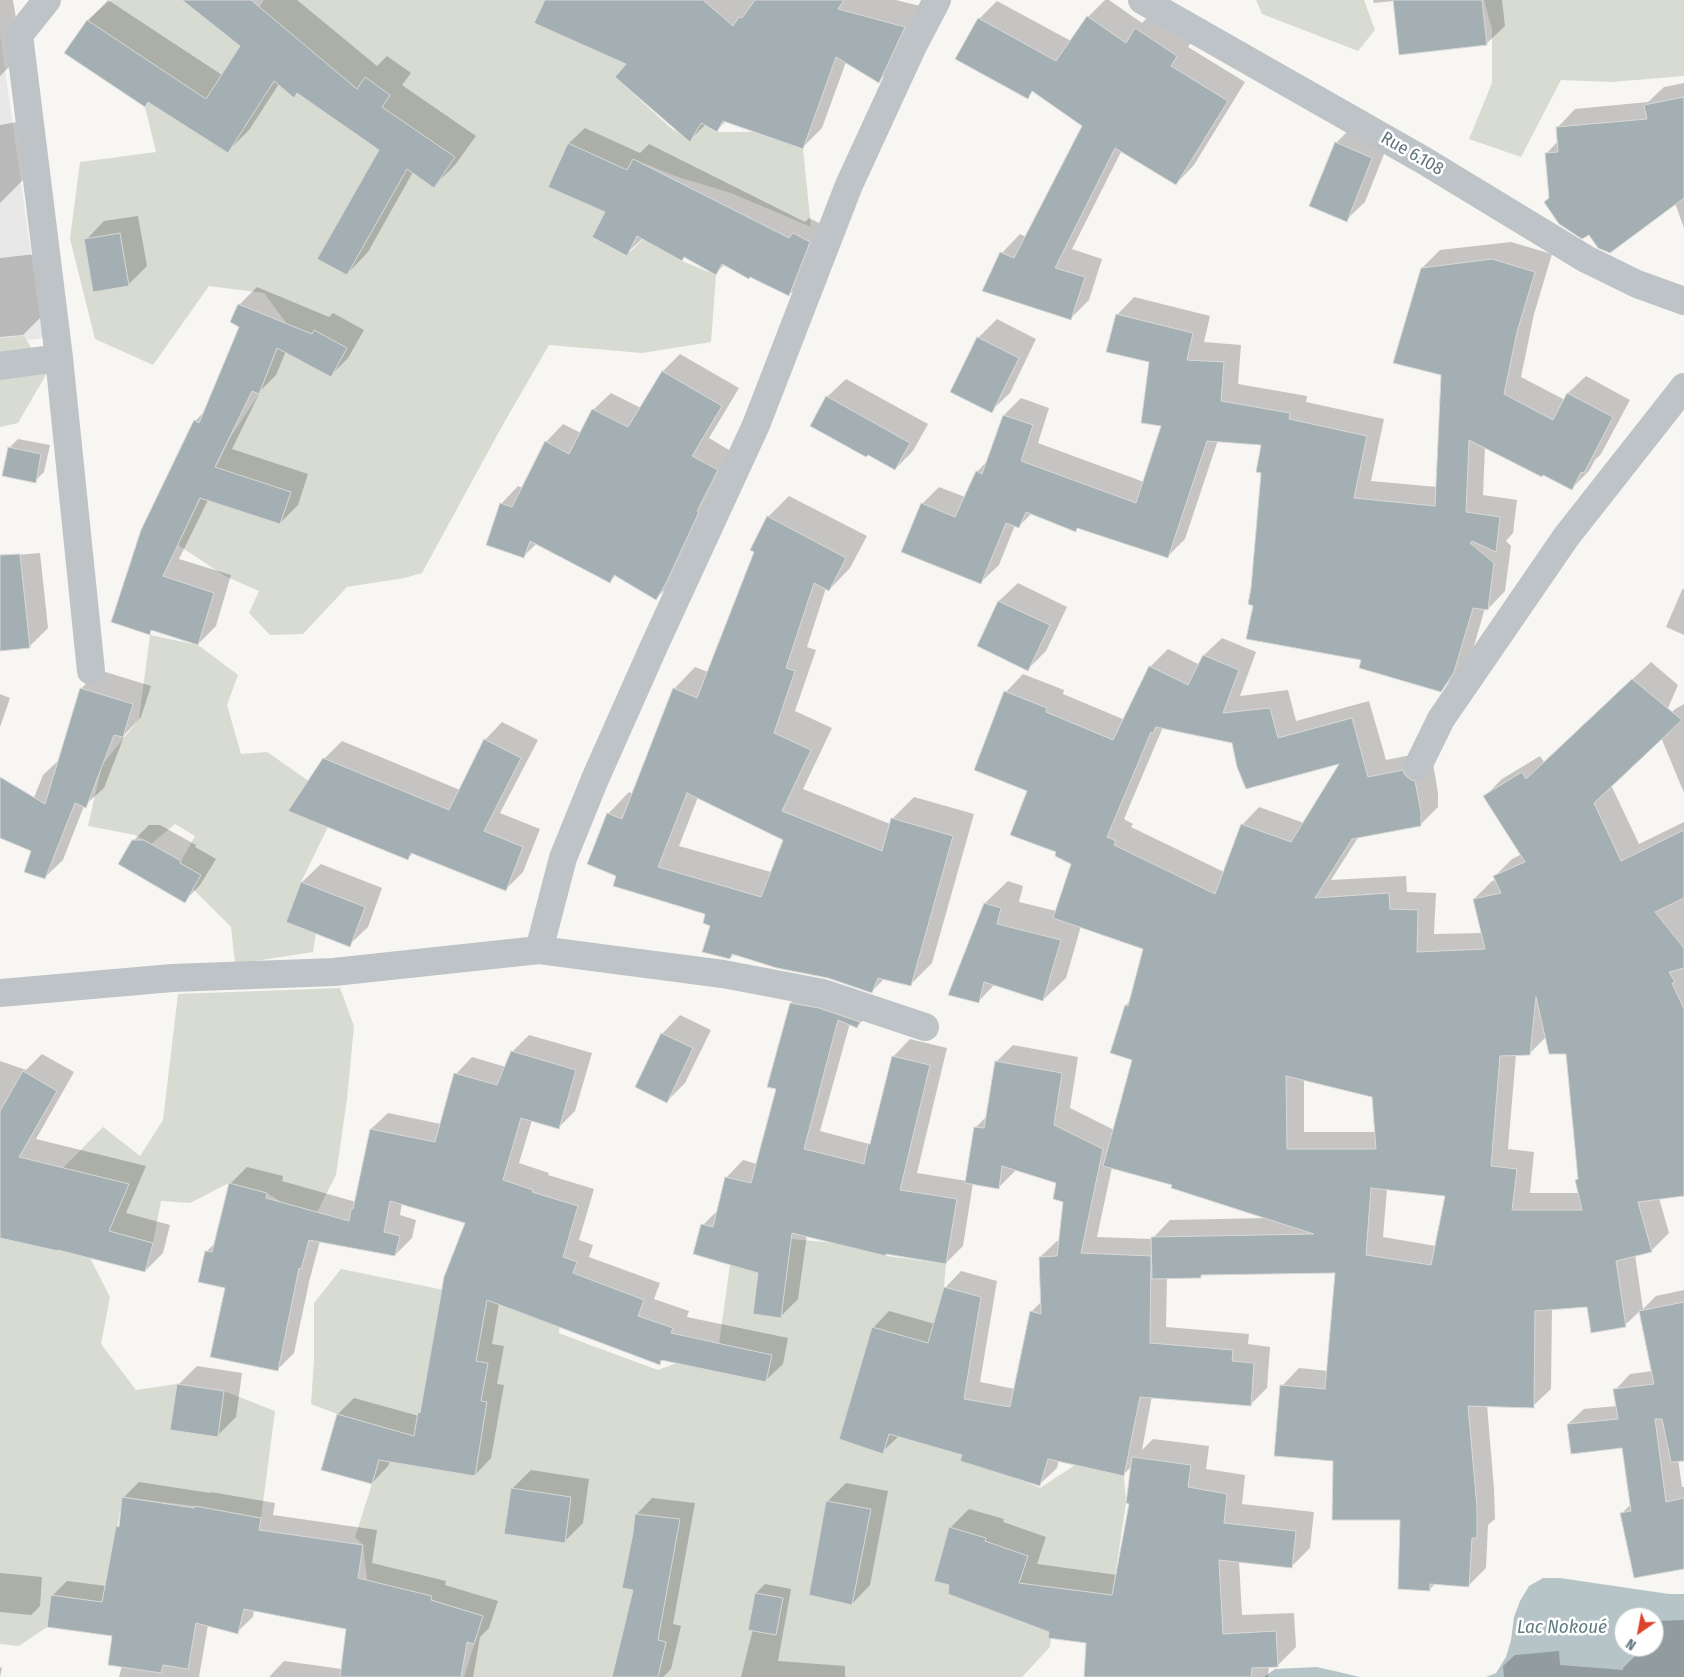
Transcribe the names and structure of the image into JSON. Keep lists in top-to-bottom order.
{
  "streets": {
    "street": ["Rue 6.108"]
  },
  "water": ["Lac Nokoué"],
  "north": "bottom left"
}
